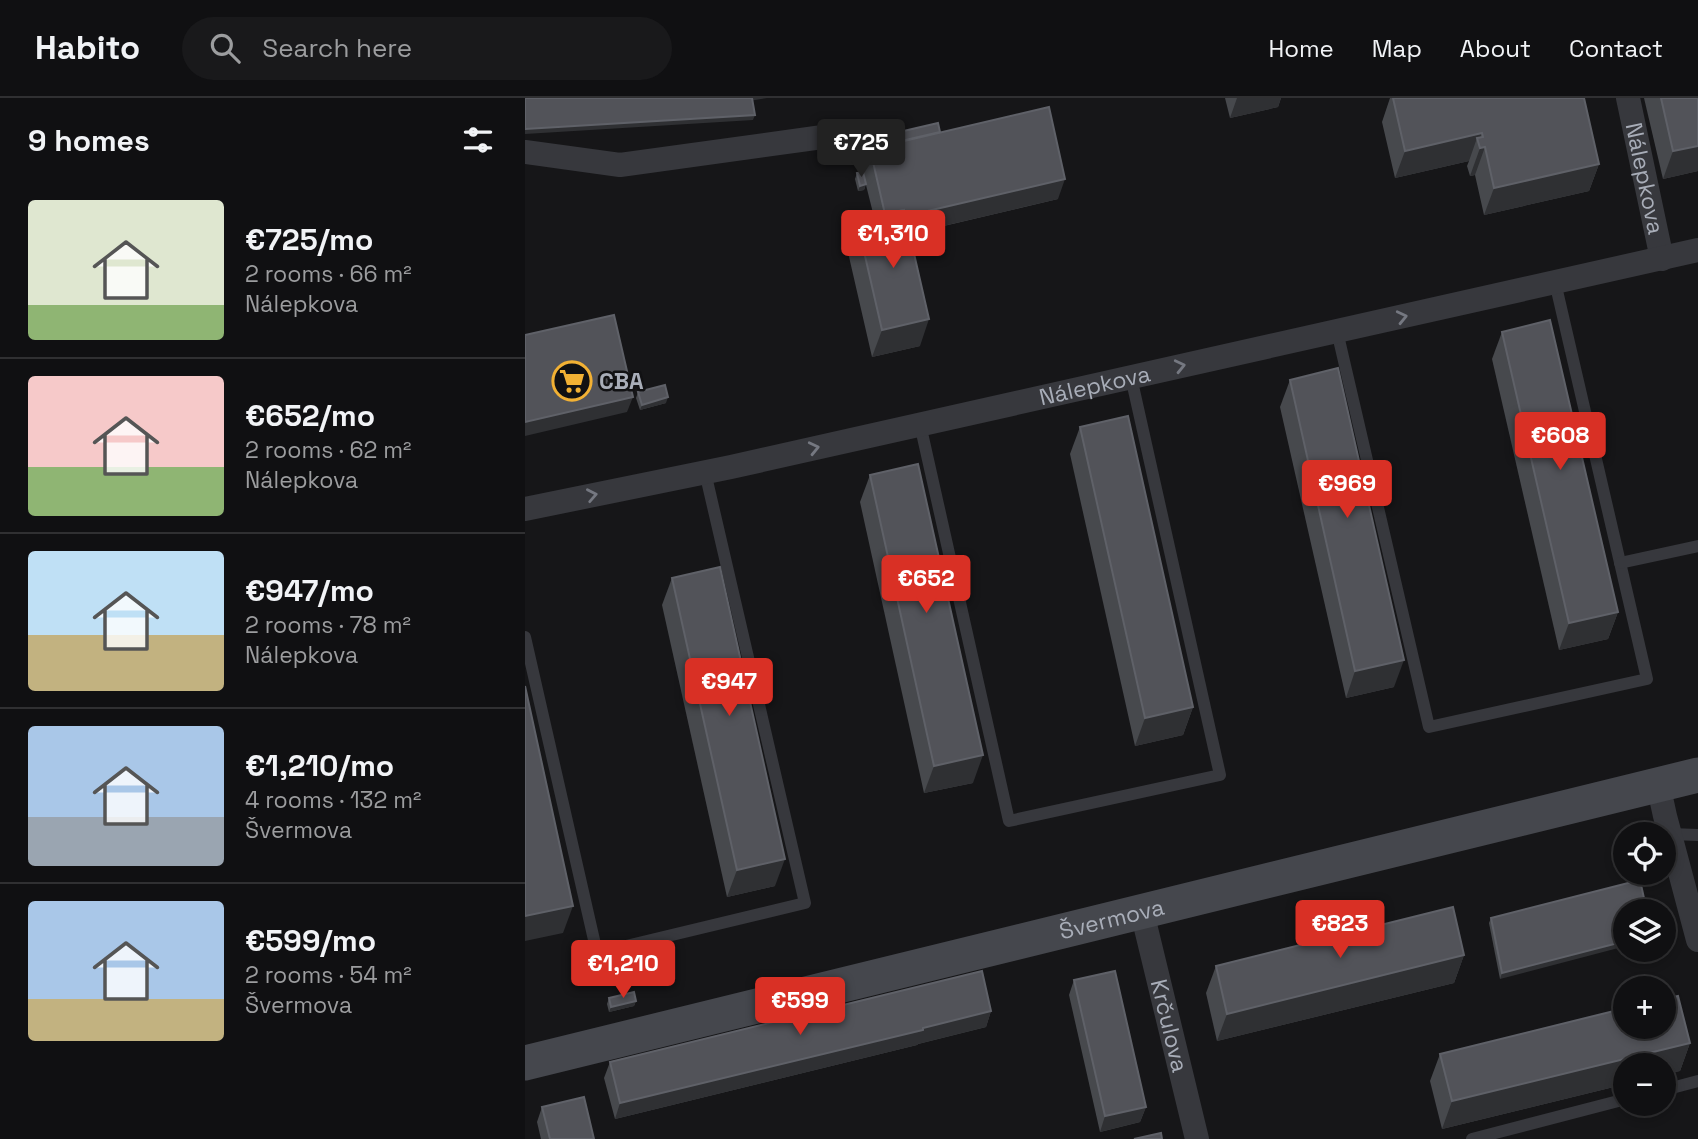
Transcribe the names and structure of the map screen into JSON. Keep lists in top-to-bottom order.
{
  "streets": {
    "street": ["Nálepkova", "Švermova", "Krčulova"]
  },
  "crossings": [
    ["Švermova", "Krčulova"]
  ],
  "one_way": ["Nálepkova"],
  "places": {
    "supermarket": ["CBA"]
  },
  "page": {
    "header": "Habito",
    "search": "Search here",
    "nav": [
      "Home",
      "Map",
      "About",
      "Contact"
    ],
    "heading": "9 homes",
    "price": [
      "€725",
      "€1,310",
      "€608",
      "€969",
      "€652",
      "€947",
      "€823",
      "€1,210",
      "€599"
    ],
    "list": [
      {
        "name": "€725/mo",
        "note": "2 rooms · 66 m² · Nálepkova"
      },
      {
        "name": "€652/mo",
        "note": "2 rooms · 62 m² · Nálepkova"
      },
      {
        "name": "€947/mo",
        "note": "2 rooms · 78 m² · Nálepkova"
      },
      {
        "name": "€1,210/mo",
        "note": "4 rooms · 132 m² · Švermova"
      },
      {
        "name": "€599/mo",
        "note": "2 rooms · 54 m² · Švermova"
      }
    ],
    "map_buttons": ["+", "−"]
  }
}
